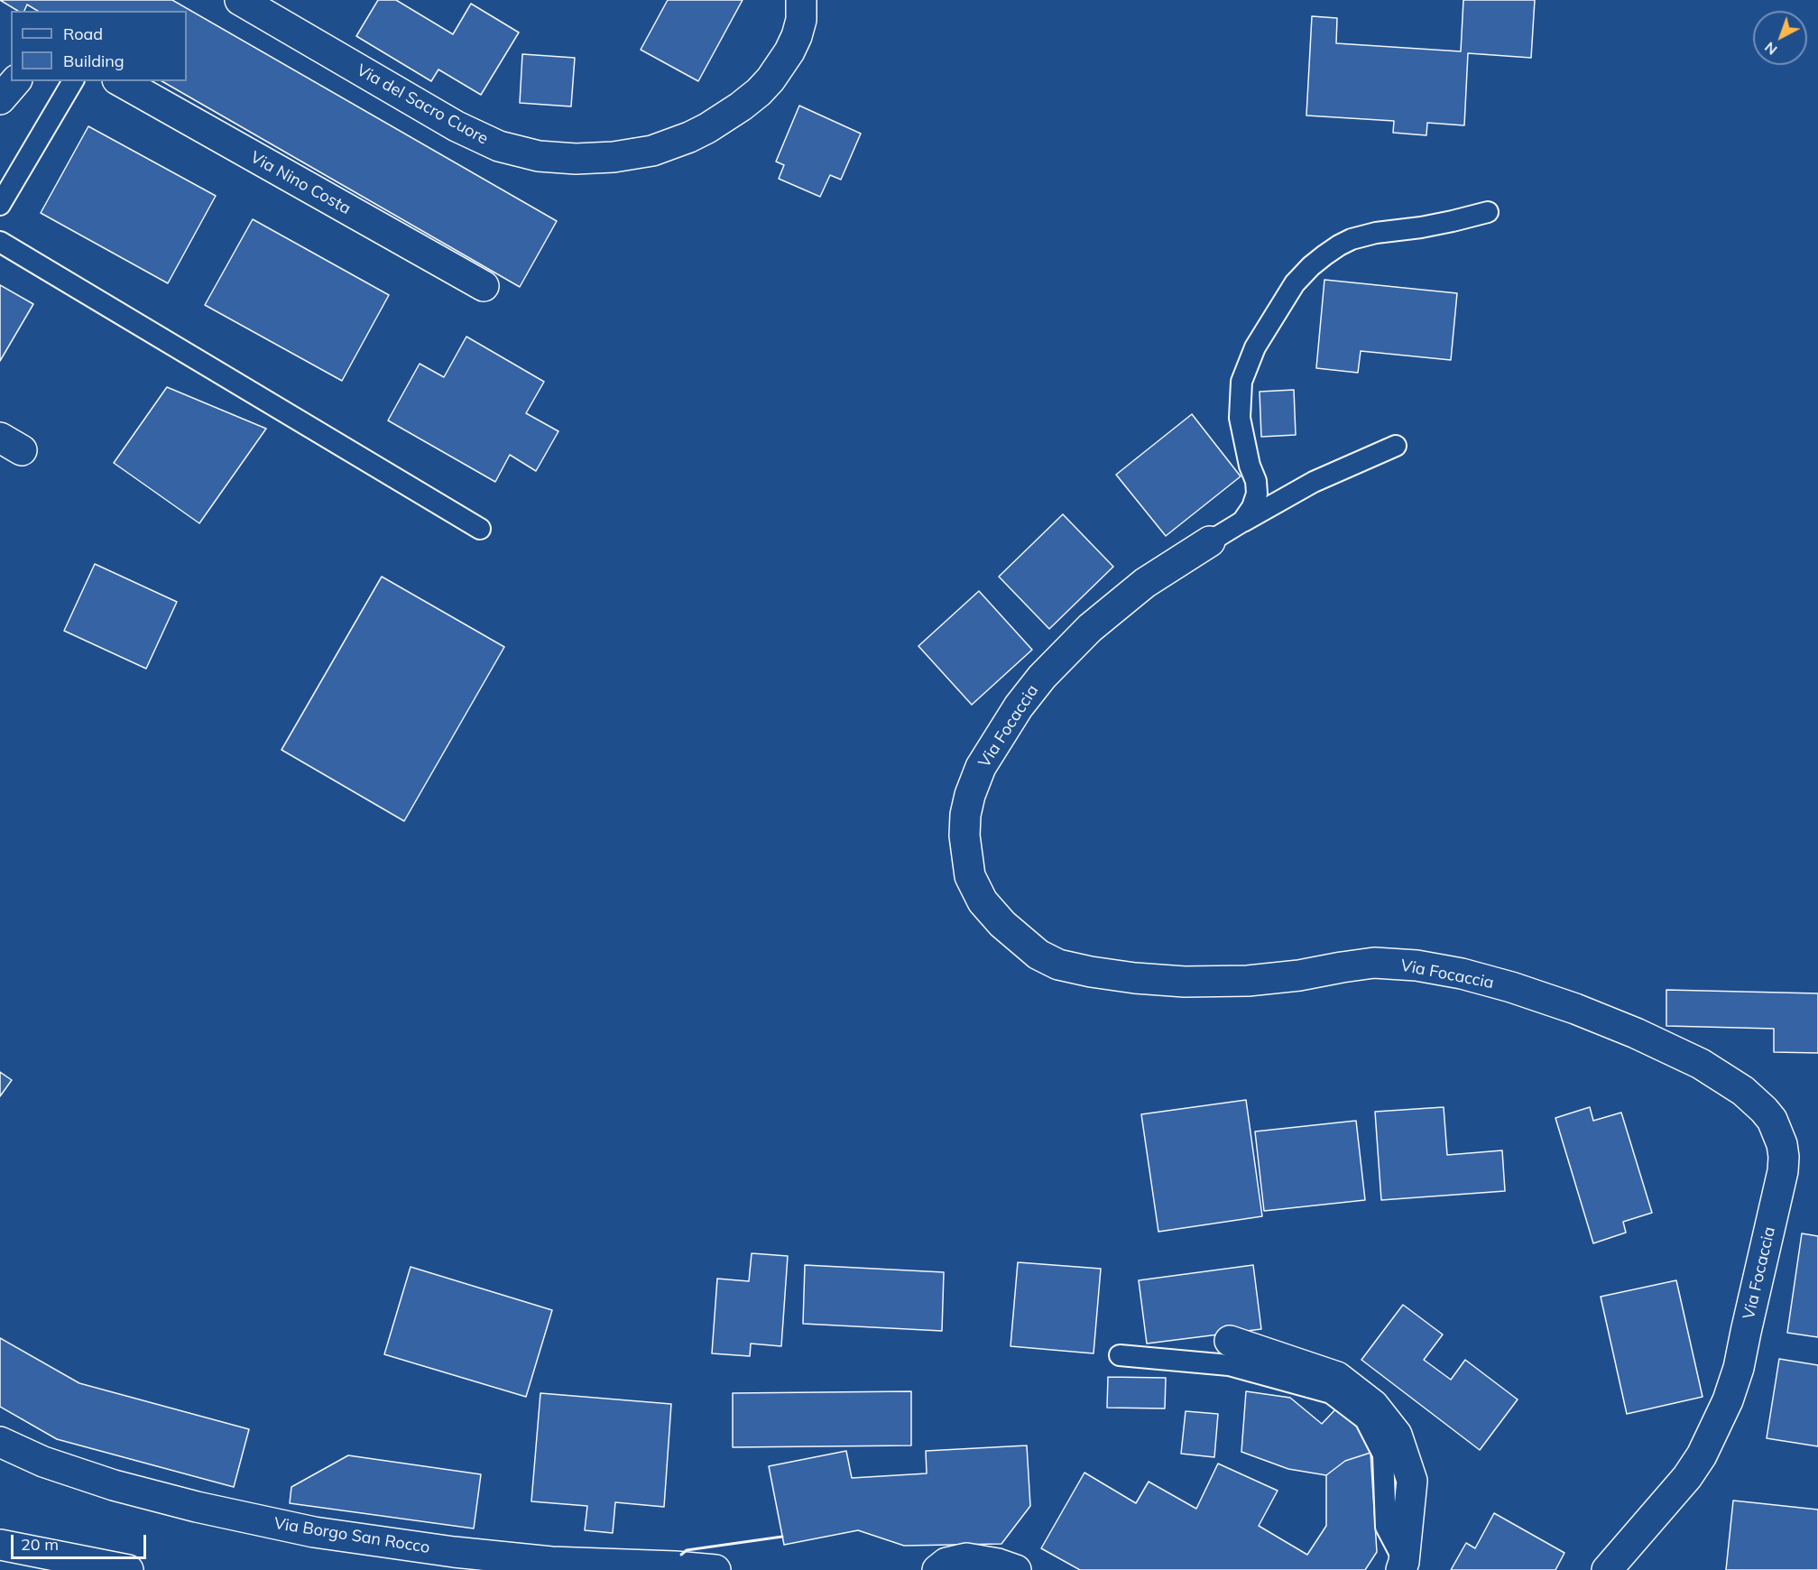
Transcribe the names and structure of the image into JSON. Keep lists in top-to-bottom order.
{
  "streets": {
    "street": [
      "Via del Sacro Cuore",
      "Via Nino Costa",
      "Via Focaccia",
      "Via Borgo San Rocco"
    ]
  },
  "legend": ["Road", "Building"],
  "scale_bar": "20 m",
  "north": "bottom left"
}
